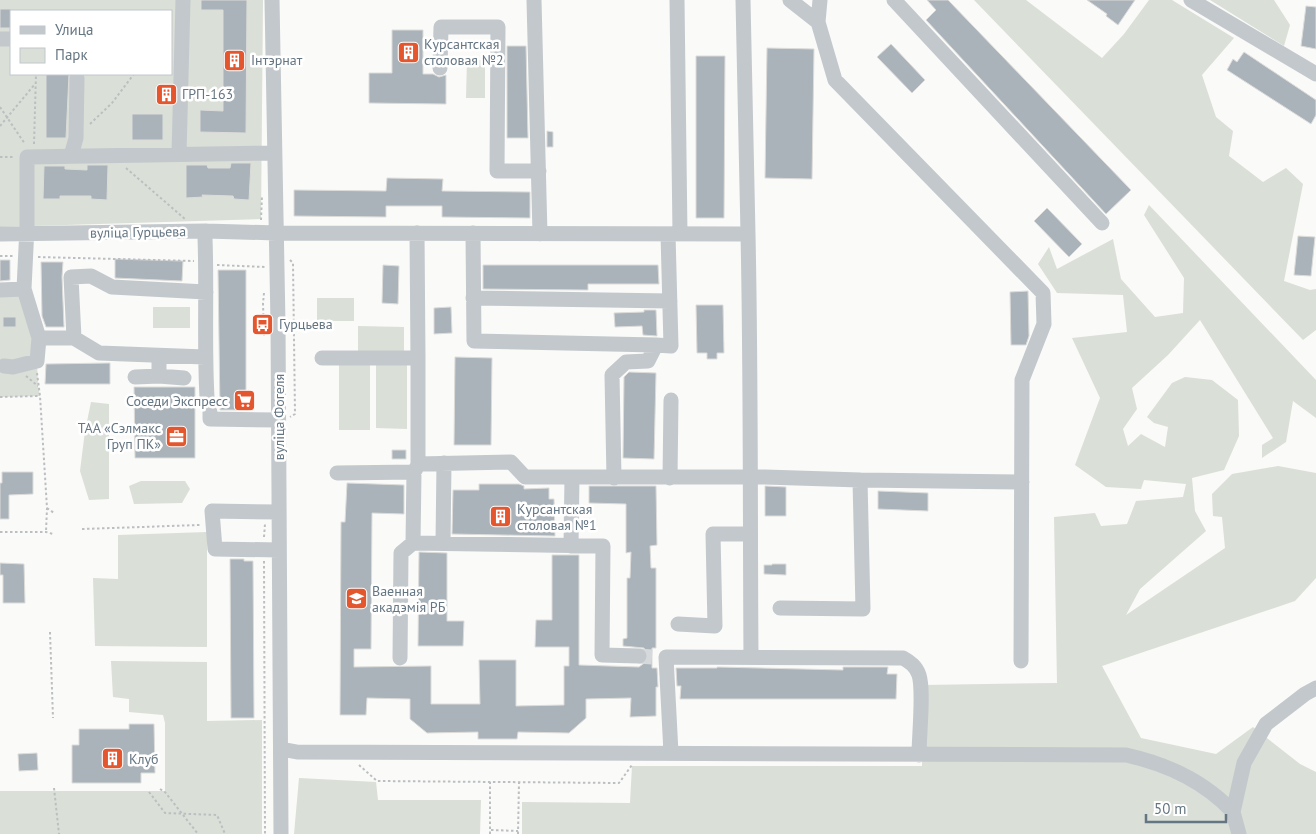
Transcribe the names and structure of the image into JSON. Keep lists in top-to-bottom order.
{
  "streets": {
    "street": ["вуліца Гурцьева", "вуліца Фогеля"]
  },
  "crossings": [
    ["вуліца Гурцьева", "вуліца Фогеля"]
  ],
  "places": {
    "building": [
      "Курсантская столовая №2",
      "Інтэрнат",
      "ГРП-163",
      "Курсантская столовая №1",
      "Клуб"
    ],
    "bus stop": ["Гурцьева"],
    "supermarket": ["Соседи Экспресс"],
    "office": ["ТАА «Сэлмакс Груп ПК»"],
    "school or university": ["Ваенная акадэмія РБ"]
  },
  "legend": ["Улица", "Парк"],
  "scale_bar": "50 m"
}
